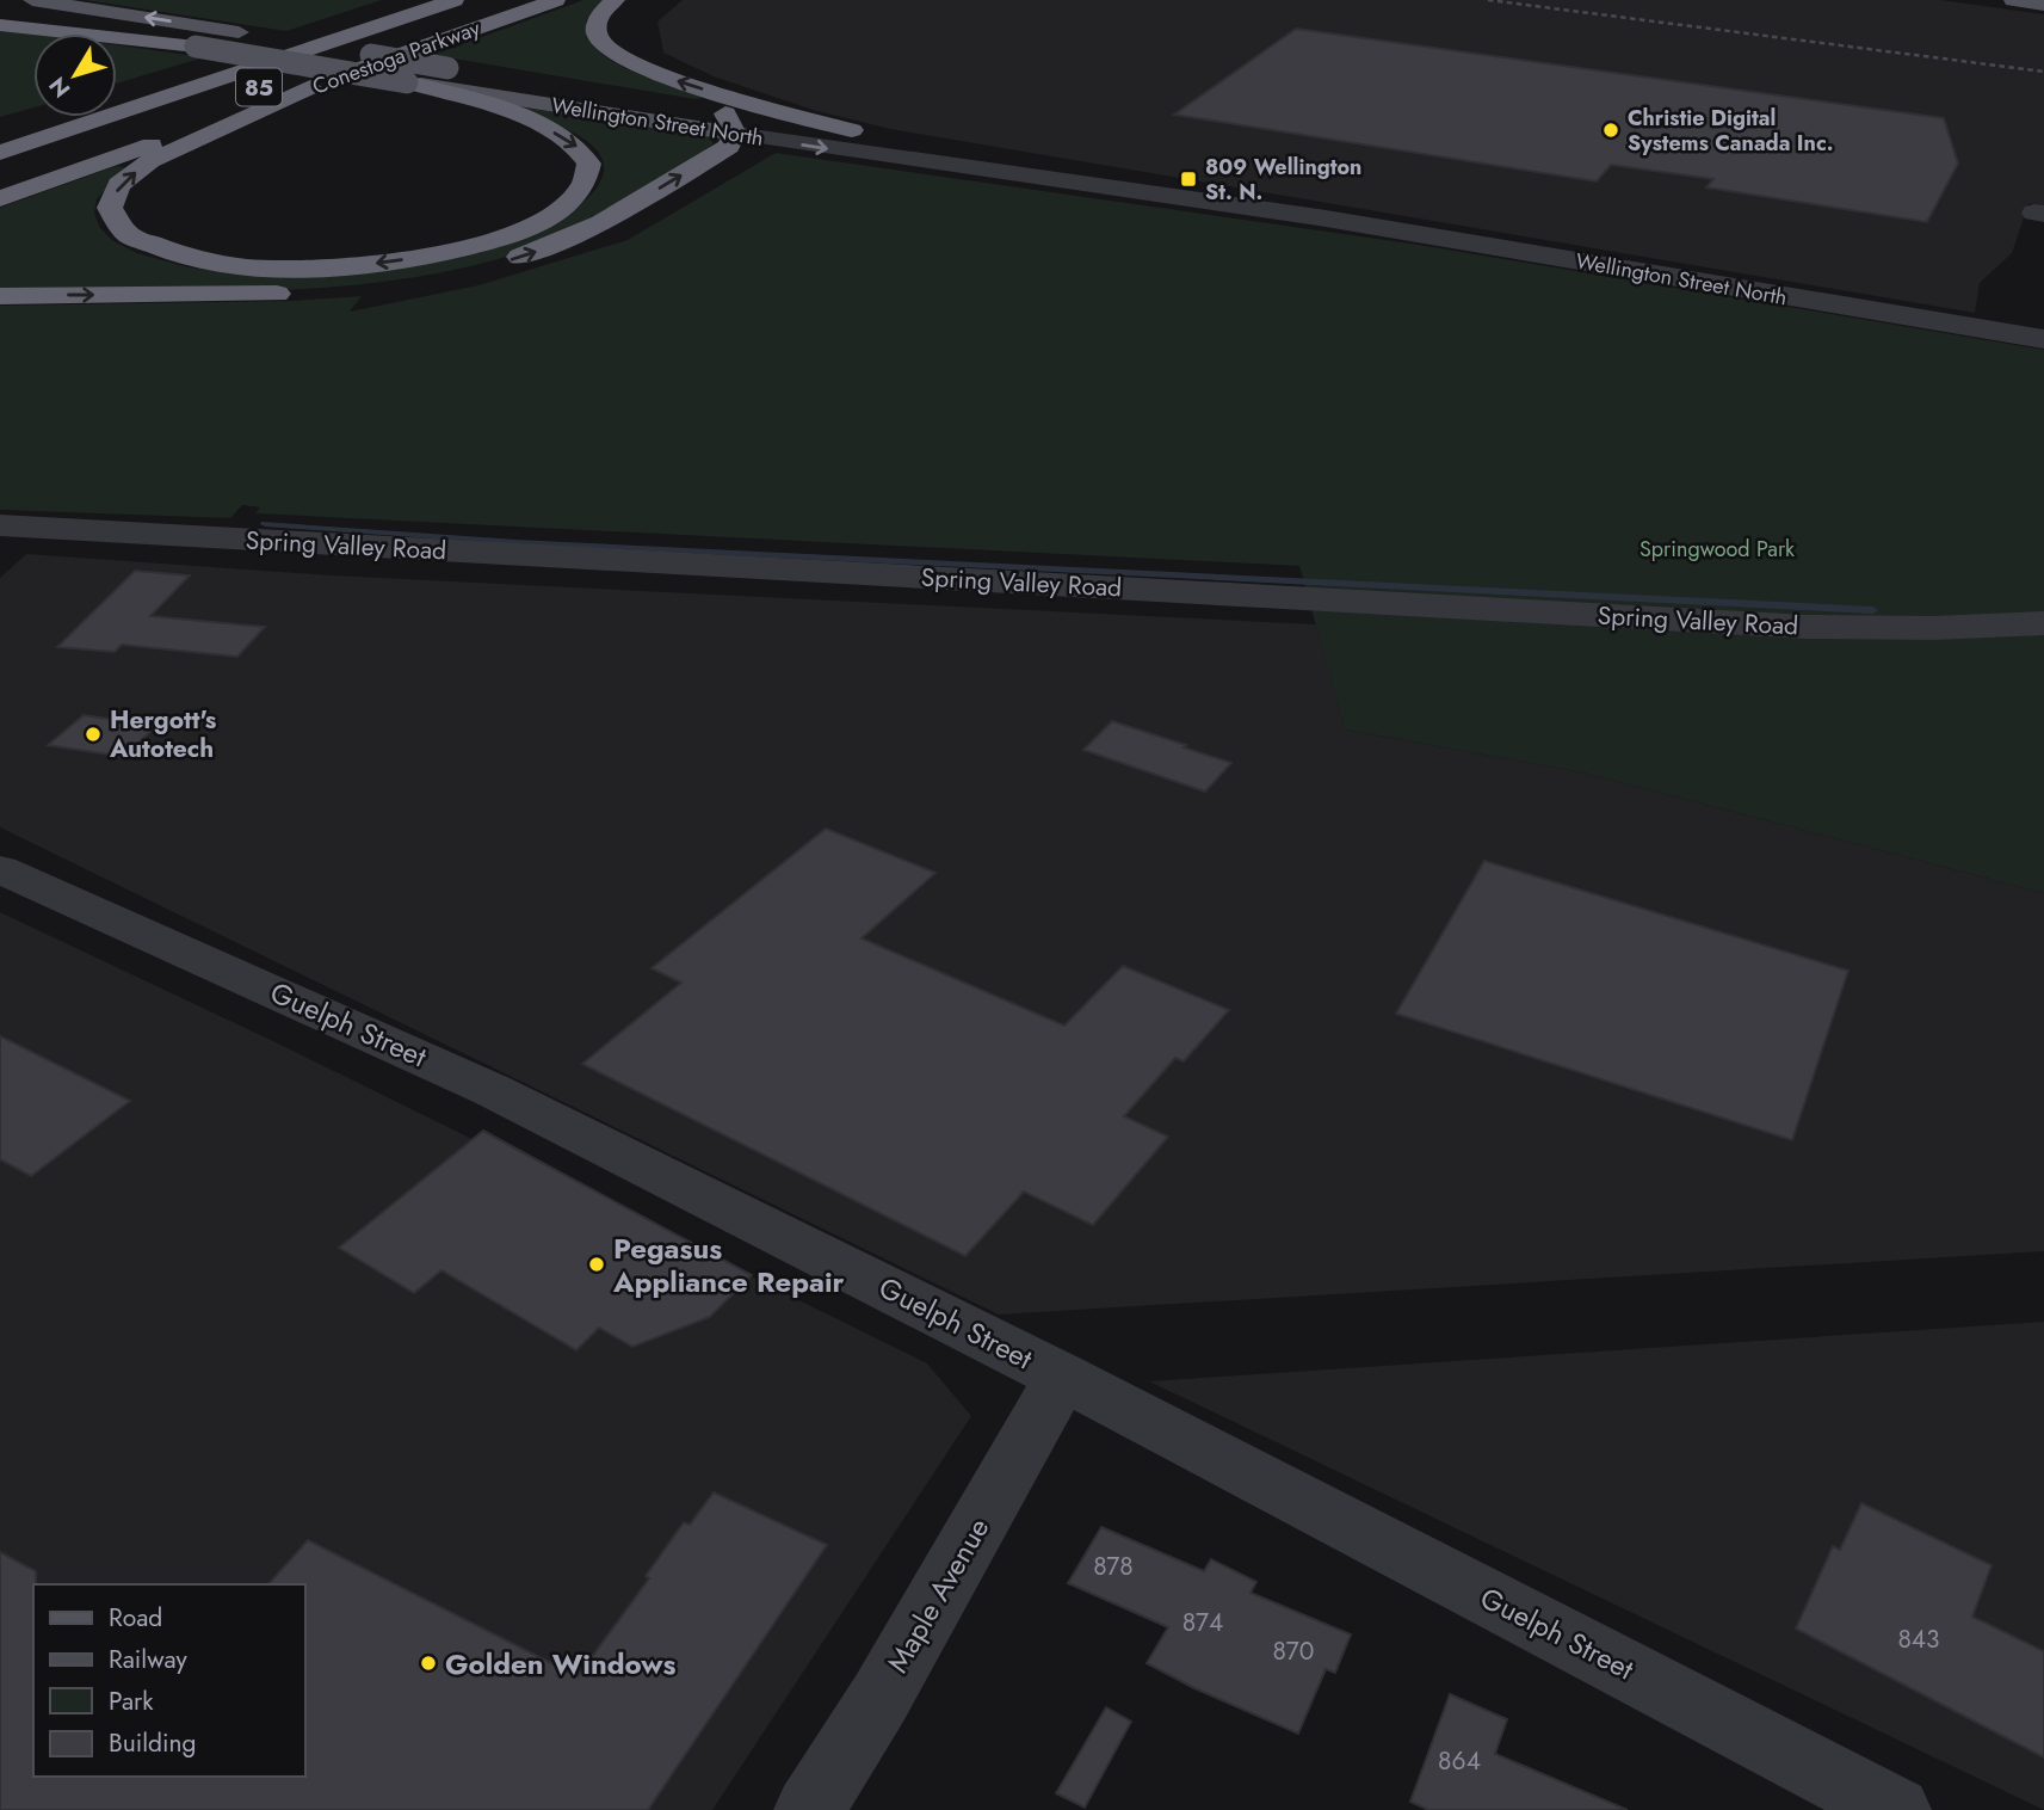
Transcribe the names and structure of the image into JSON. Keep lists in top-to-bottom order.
{
  "streets": {
    "highway": ["Conestoga Parkway", "85"],
    "main road": ["Wellington Street North"],
    "street": ["Spring Valley Road", "Guelph Street", "Maple Avenue"]
  },
  "crossings": [
    ["Conestoga Parkway", "Wellington Street North"],
    ["Guelph Street", "Maple Avenue"]
  ],
  "parks": ["Springwood Park"],
  "places": {
    "other": [
      "Christie Digital Systems Canada Inc.",
      "Hergott's Autotech",
      "Pegasus Appliance Repair",
      "Golden Windows"
    ],
    "transit": ["809 Wellington St. N."]
  },
  "house_numbers": [
    "878",
    "874",
    "843",
    "870",
    "864"
  ],
  "legend": [
    "Road",
    "Railway",
    "Park",
    "Building"
  ],
  "north": "bottom left"
}
